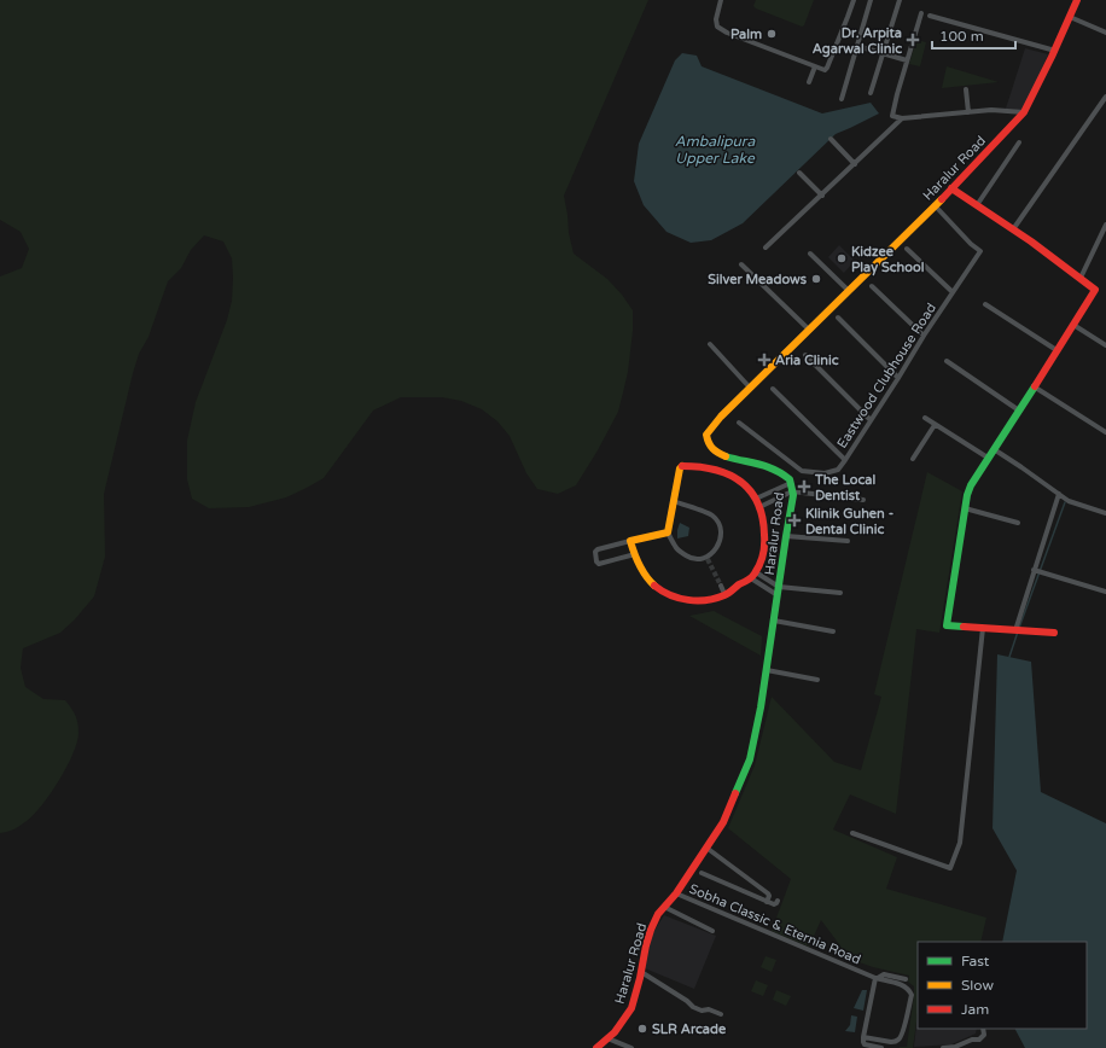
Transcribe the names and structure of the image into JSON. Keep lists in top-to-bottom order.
{
  "streets": {
    "street": ["Haralur Road", "Eastwood Clubhouse Road", "Sobha Classic & Eternia Road"]
  },
  "crossings": [
    ["Haralur Road", "Eastwood Clubhouse Road"],
    ["Haralur Road", "Sobha Classic & Eternia Road"]
  ],
  "water": ["Ambalipura Upper Lake"],
  "places": {
    "other": [
      "Palm",
      "Kidzee Play School",
      "Silver Meadows",
      "SLR Arcade"
    ],
    "health": [
      "Dr. Arpita Agarwal Clinic",
      "Aria Clinic",
      "The Local Dentist",
      "Klinik Guhen - Dental Clinic"
    ]
  },
  "legend": ["Fast", "Slow", "Jam"],
  "scale_bar": "100 m"
}
